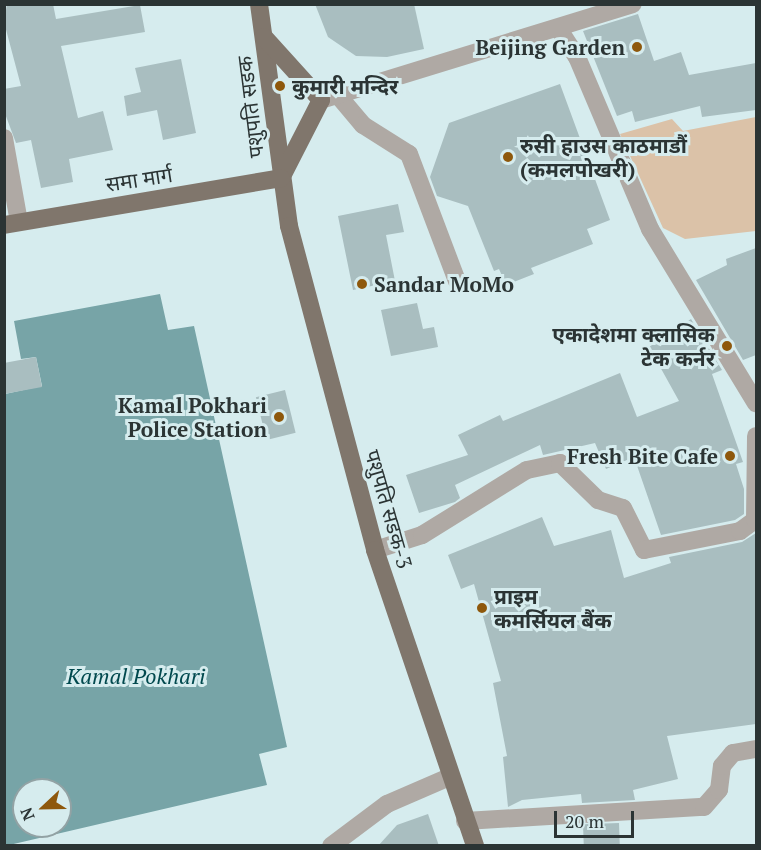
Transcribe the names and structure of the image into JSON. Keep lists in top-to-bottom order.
{
  "streets": {
    "main road": ["पशुपति सडक", "समा मार्ग", "पशुपति सडक-3"]
  },
  "crossings": [
    ["पशुपति सडक", "समा मार्ग"],
    ["पशुपति सडक", "पशुपति सडक-3"],
    ["समा मार्ग", "पशुपति सडक-3"]
  ],
  "water": ["Kamal Pokhari"],
  "places": [
    "Beijing Garden",
    "कुमारी मन्दिर",
    "रुसी हाउस काठमाडौं (कमलपोखरी)",
    "Sandar MoMo",
    "एकादेशमा क्लासिक टेक कर्नर",
    "Kamal Pokhari Police Station",
    "Fresh Bite Cafe",
    "प्राइम कमर्सियल बैंक"
  ],
  "scale_bar": "20 m",
  "north": "left"
}
